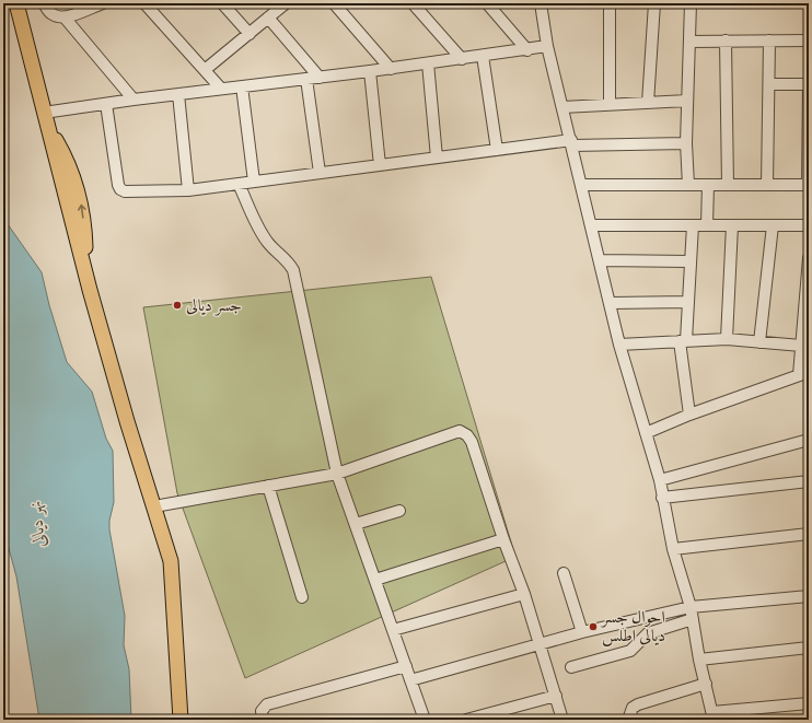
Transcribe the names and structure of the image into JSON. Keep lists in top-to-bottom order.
{
  "water": ["نهر ديالى"],
  "places": ["جسر ديالى", "احوال جسر ديالى اطلس"]
}
